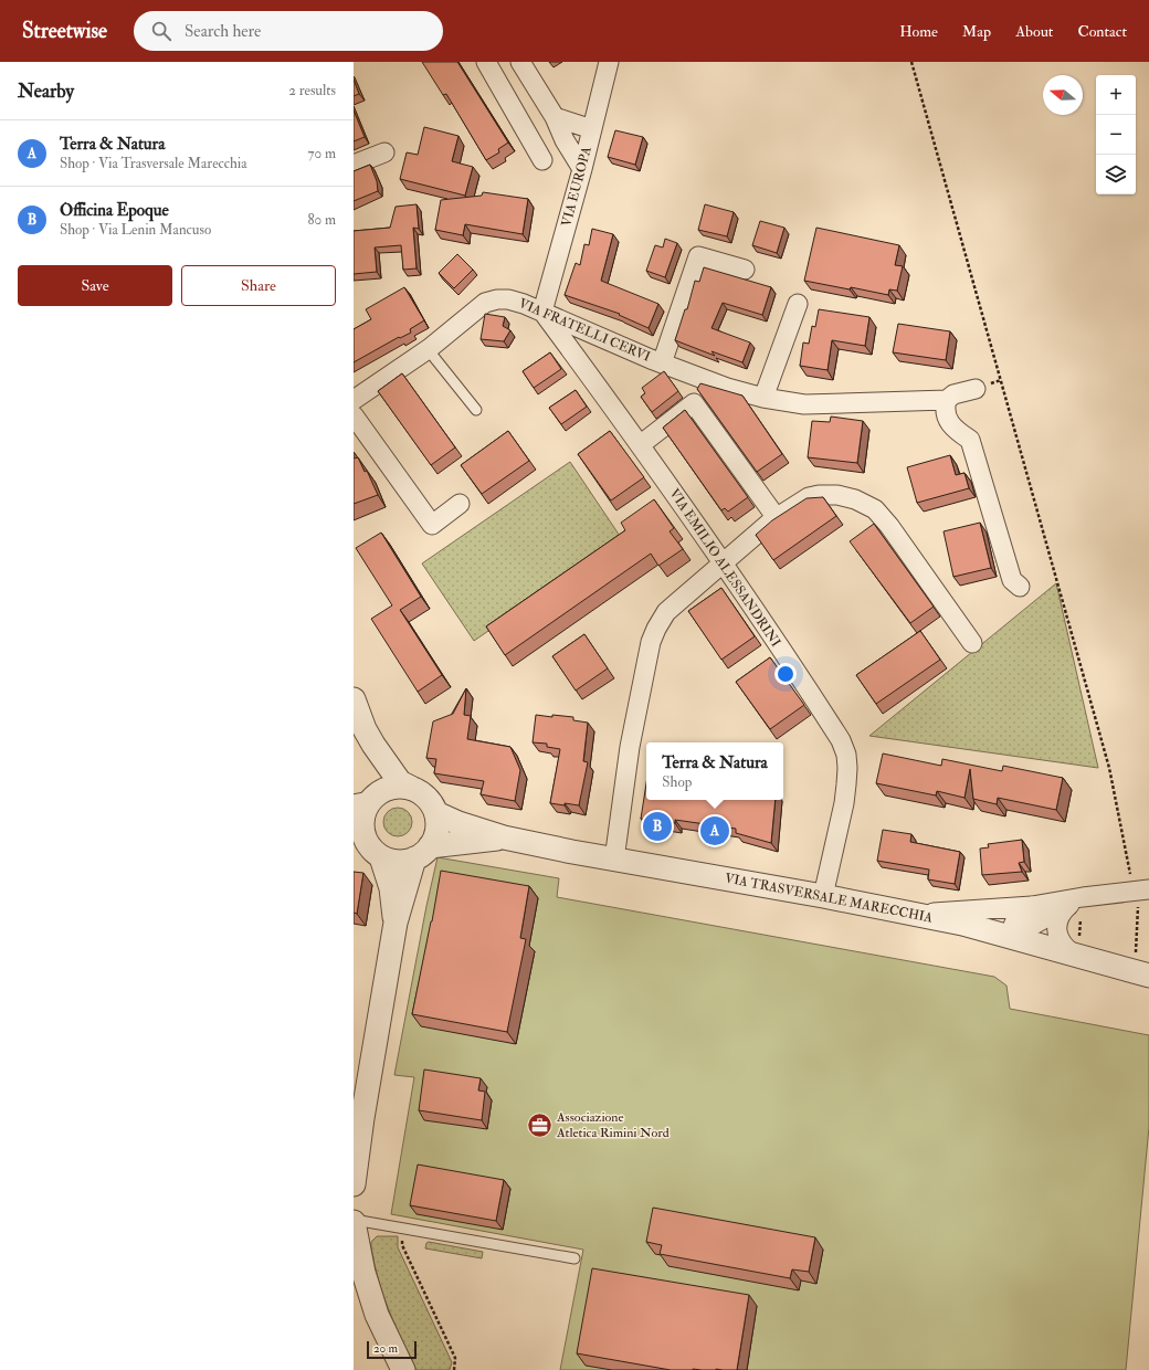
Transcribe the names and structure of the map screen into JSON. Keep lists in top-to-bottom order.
{
  "streets": {
    "street": [
      "VIA EUROPA",
      "VIA FRATELLI CERVI",
      "VIA EMILIO ALESSANDRINI",
      "VIA TRASVERSALE MARECCHIA"
    ]
  },
  "crossings": [
    ["VIA EUROPA", "VIA FRATELLI CERVI"],
    ["VIA EUROPA", "VIA EMILIO ALESSANDRINI"],
    ["VIA FRATELLI CERVI", "VIA EMILIO ALESSANDRINI"],
    ["VIA EMILIO ALESSANDRINI", "VIA TRASVERSALE MARECCHIA"]
  ],
  "places": {
    "office": ["Associazione Atletica Rimini Nord"]
  },
  "scale_bar": "20 m",
  "north": "left",
  "page": {
    "header": "Streetwise",
    "search": "Search here",
    "nav": [
      "Home",
      "Map",
      "About",
      "Contact"
    ],
    "heading": ["Nearby", "2 results"],
    "map_buttons": ["+", "−"],
    "list": [
      {
        "mark": "A",
        "name": "Terra & Natura",
        "note": "Shop · Via Trasversale Marecchia",
        "value": "70 m"
      },
      {
        "mark": "B",
        "name": "Officina Epoque",
        "note": "Shop · Via Lenin Mancuso",
        "value": "80 m"
      }
    ],
    "buttons": ["Save", "Share"],
    "popup": ["Terra & Natura", "Shop"],
    "pins": ["B", "A"],
    "scale": "20 m"
  }
}
